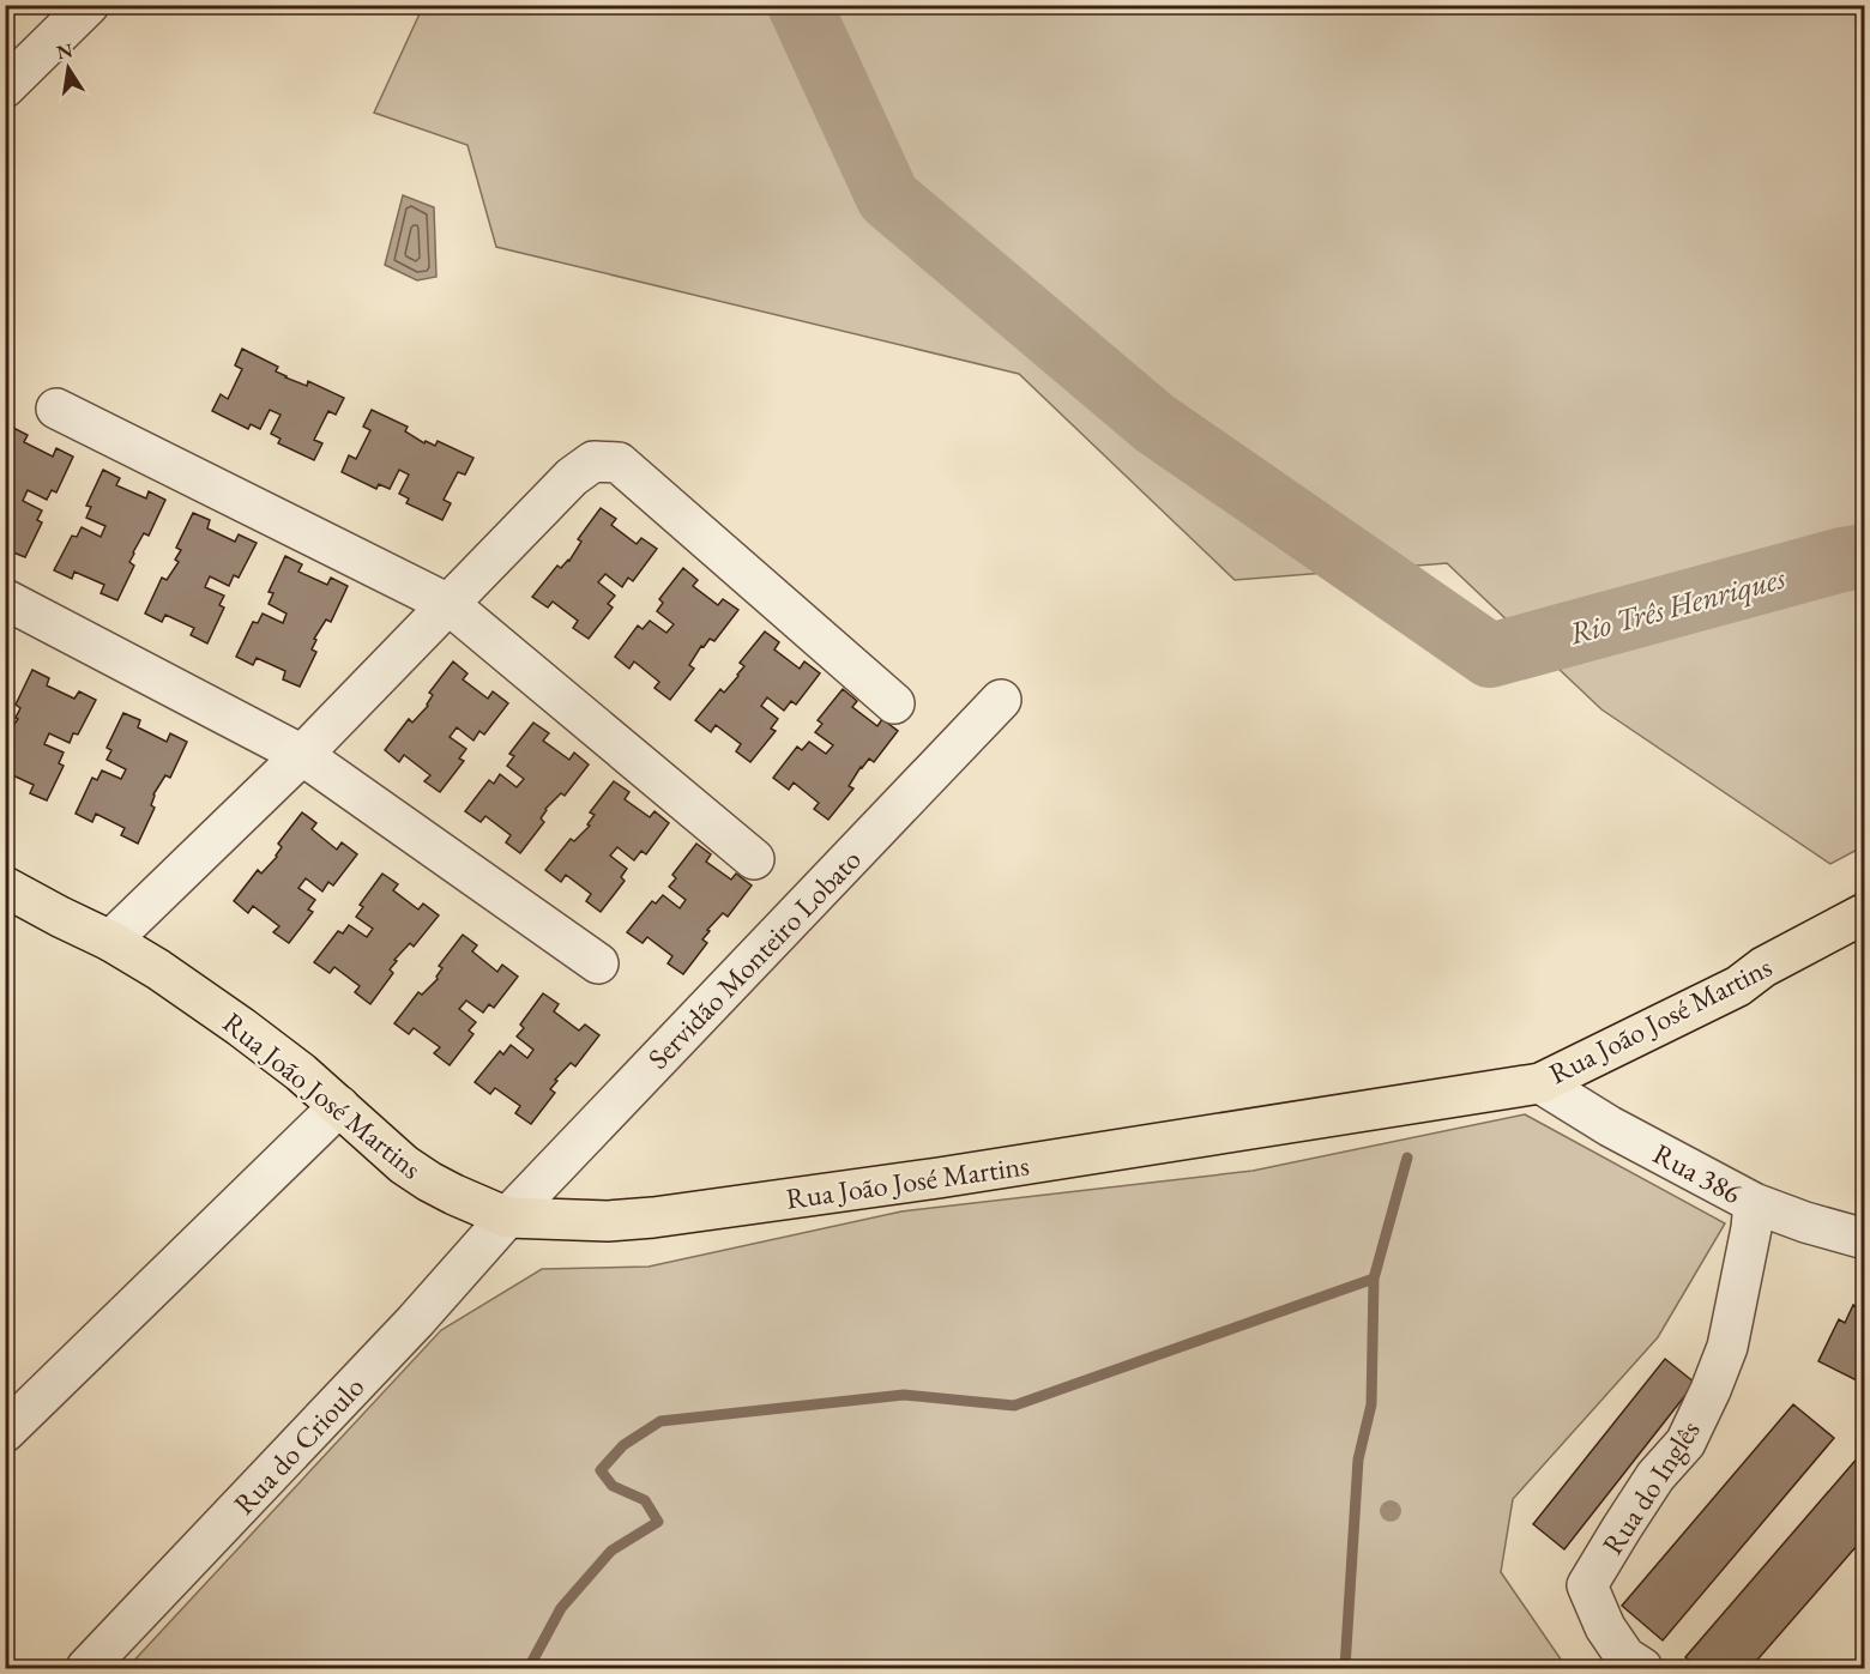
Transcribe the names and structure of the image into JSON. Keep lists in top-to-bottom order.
{
  "streets": {
    "main road": ["Rua João José Martins"],
    "street": [
      "Servidão Monteiro Lobato",
      "Rua 386",
      "Rua do Crioulo",
      "Rua do Inglês"
    ]
  },
  "crossings": [
    ["Servidão Monteiro Lobato", "Rua João José Martins"],
    ["Servidão Monteiro Lobato", "Rua do Crioulo"],
    ["Rua João José Martins", "Rua 386"],
    ["Rua João José Martins", "Rua do Crioulo"],
    ["Rua 386", "Rua do Inglês"]
  ],
  "water": ["Rio Três Henriques"],
  "north": "top"
}
